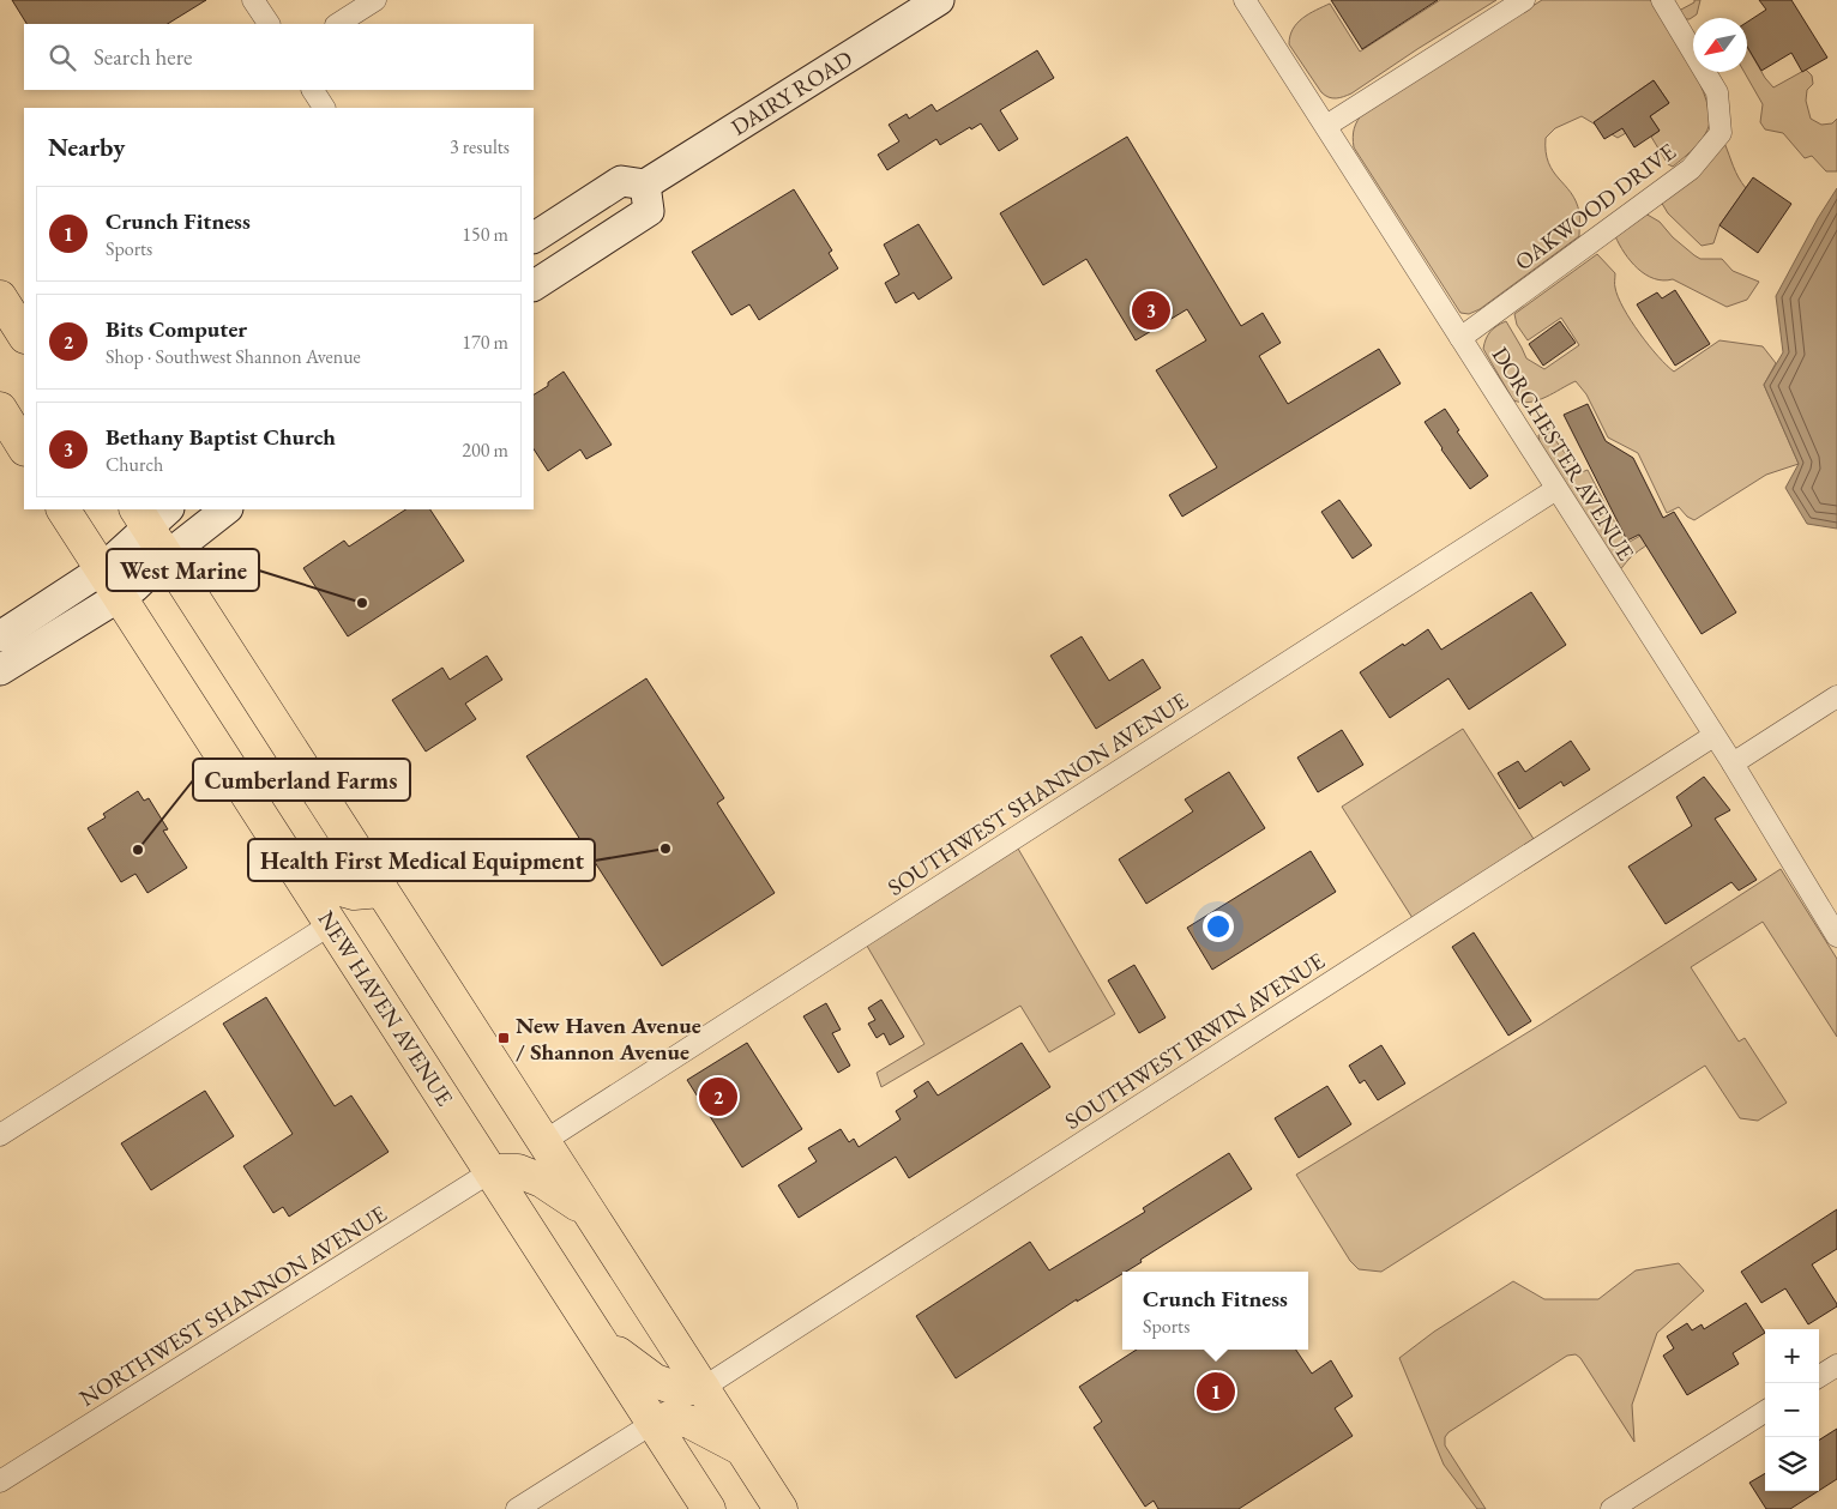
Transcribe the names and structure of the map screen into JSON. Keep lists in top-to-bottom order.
{
  "streets": {
    "main road": ["NEW HAVEN AVENUE"],
    "street": [
      "DAIRY ROAD",
      "OAKWOOD DRIVE",
      "DORCHESTER AVENUE",
      "SOUTHWEST SHANNON AVENUE",
      "SOUTHWEST IRWIN AVENUE",
      "NORTHWEST SHANNON AVENUE"
    ]
  },
  "crossings": [
    ["OAKWOOD DRIVE", "DORCHESTER AVENUE"],
    ["DORCHESTER AVENUE", "SOUTHWEST SHANNON AVENUE"],
    ["DORCHESTER AVENUE", "SOUTHWEST IRWIN AVENUE"],
    ["NEW HAVEN AVENUE", "NORTHWEST SHANNON AVENUE"]
  ],
  "places": {
    "other": ["West Marine", "Health First Medical Equipment", "Cumberland Farms"],
    "transit": ["New Haven Avenue / Shannon Avenue"]
  },
  "north": "bottom left",
  "page": {
    "search": "Search here",
    "heading": ["Nearby", "3 results"],
    "list": [
      {
        "mark": "1",
        "name": "Crunch Fitness",
        "note": "Sports",
        "value": "150 m"
      },
      {
        "mark": "2",
        "name": "Bits Computer",
        "note": "Shop · Southwest Shannon Avenue",
        "value": "170 m"
      },
      {
        "mark": "3",
        "name": "Bethany Baptist Church",
        "note": "Church",
        "value": "200 m"
      }
    ],
    "pins": ["3", "2", "1"],
    "popup": ["Crunch Fitness", "Sports"],
    "map_buttons": ["+", "−"]
  }
}
